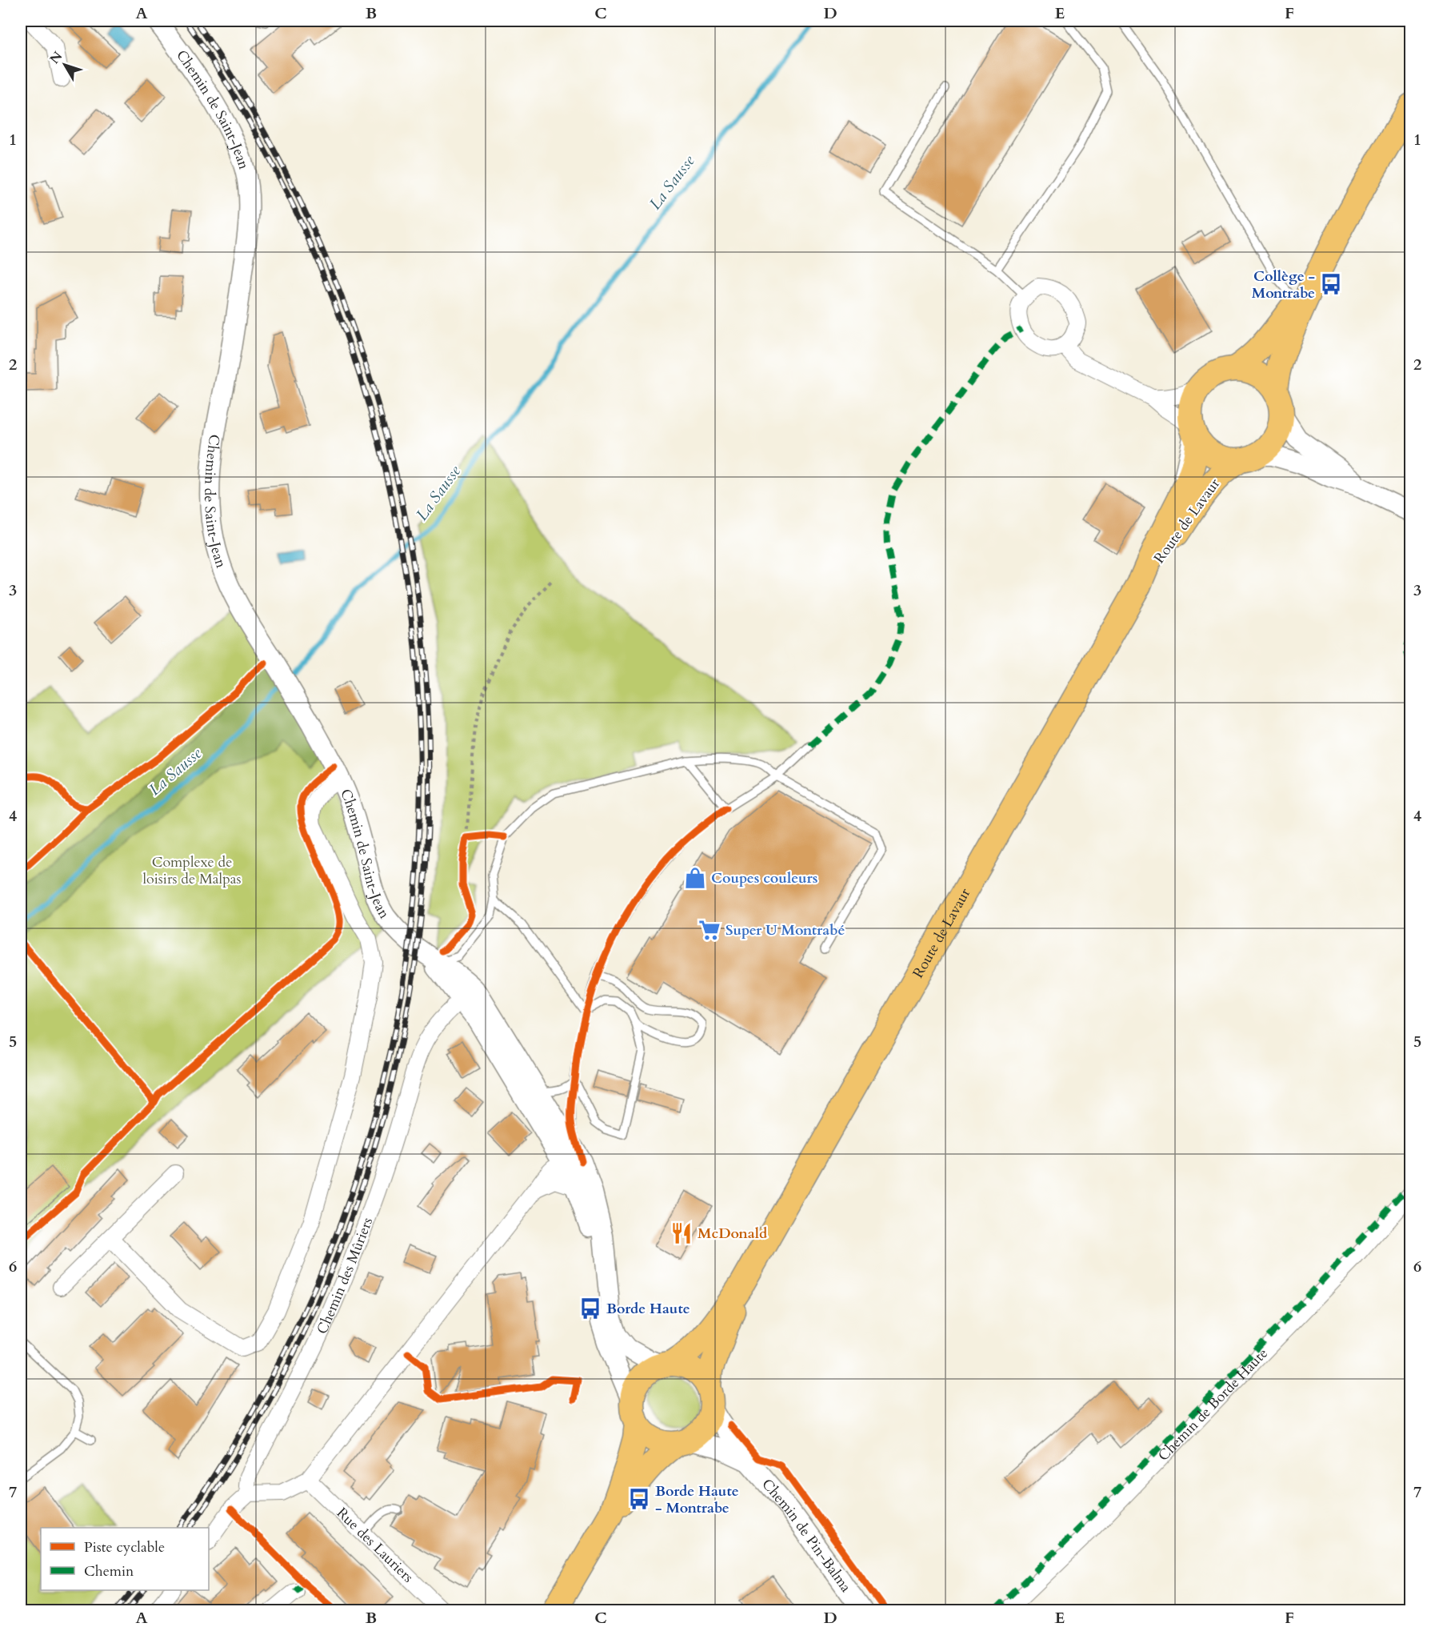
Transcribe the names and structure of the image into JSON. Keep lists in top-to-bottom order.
{
  "streets": {
    "main road": ["Route de Lavaur"],
    "street": [
      "Chemin de Saint-Jean",
      "Chemin des Mûriers",
      "Chemin de Borde Haute",
      "Chemin de Pin-Balma",
      "Rue des Lauriers"
    ]
  },
  "crossings": [
    ["Chemin de Saint-Jean", "Route de Lavaur"],
    ["Chemin de Saint-Jean", "Chemin des Mûriers"],
    ["Chemin de Saint-Jean", "Chemin de Pin-Balma"],
    ["Route de Lavaur", "Chemin de Pin-Balma"]
  ],
  "water": ["La Sausse"],
  "parks": ["Complexe de loisirs de Malpas"],
  "places": {
    "bus stop": ["Collège - Montrabe", "Borde Haute", "Borde Haute - Montrabe"],
    "shop": ["Coupes couleurs"],
    "supermarket": ["Super U Montrabé"],
    "restaurant": ["McDonald"]
  },
  "legend": ["Piste cyclable", "Chemin"],
  "north": "top left",
  "grid": {
    "columns": [
      "A",
      "B",
      "C",
      "D",
      "E",
      "F"
    ],
    "rows": [
      "1",
      "2",
      "3",
      "4",
      "5",
      "6",
      "7"
    ]
  }
}
